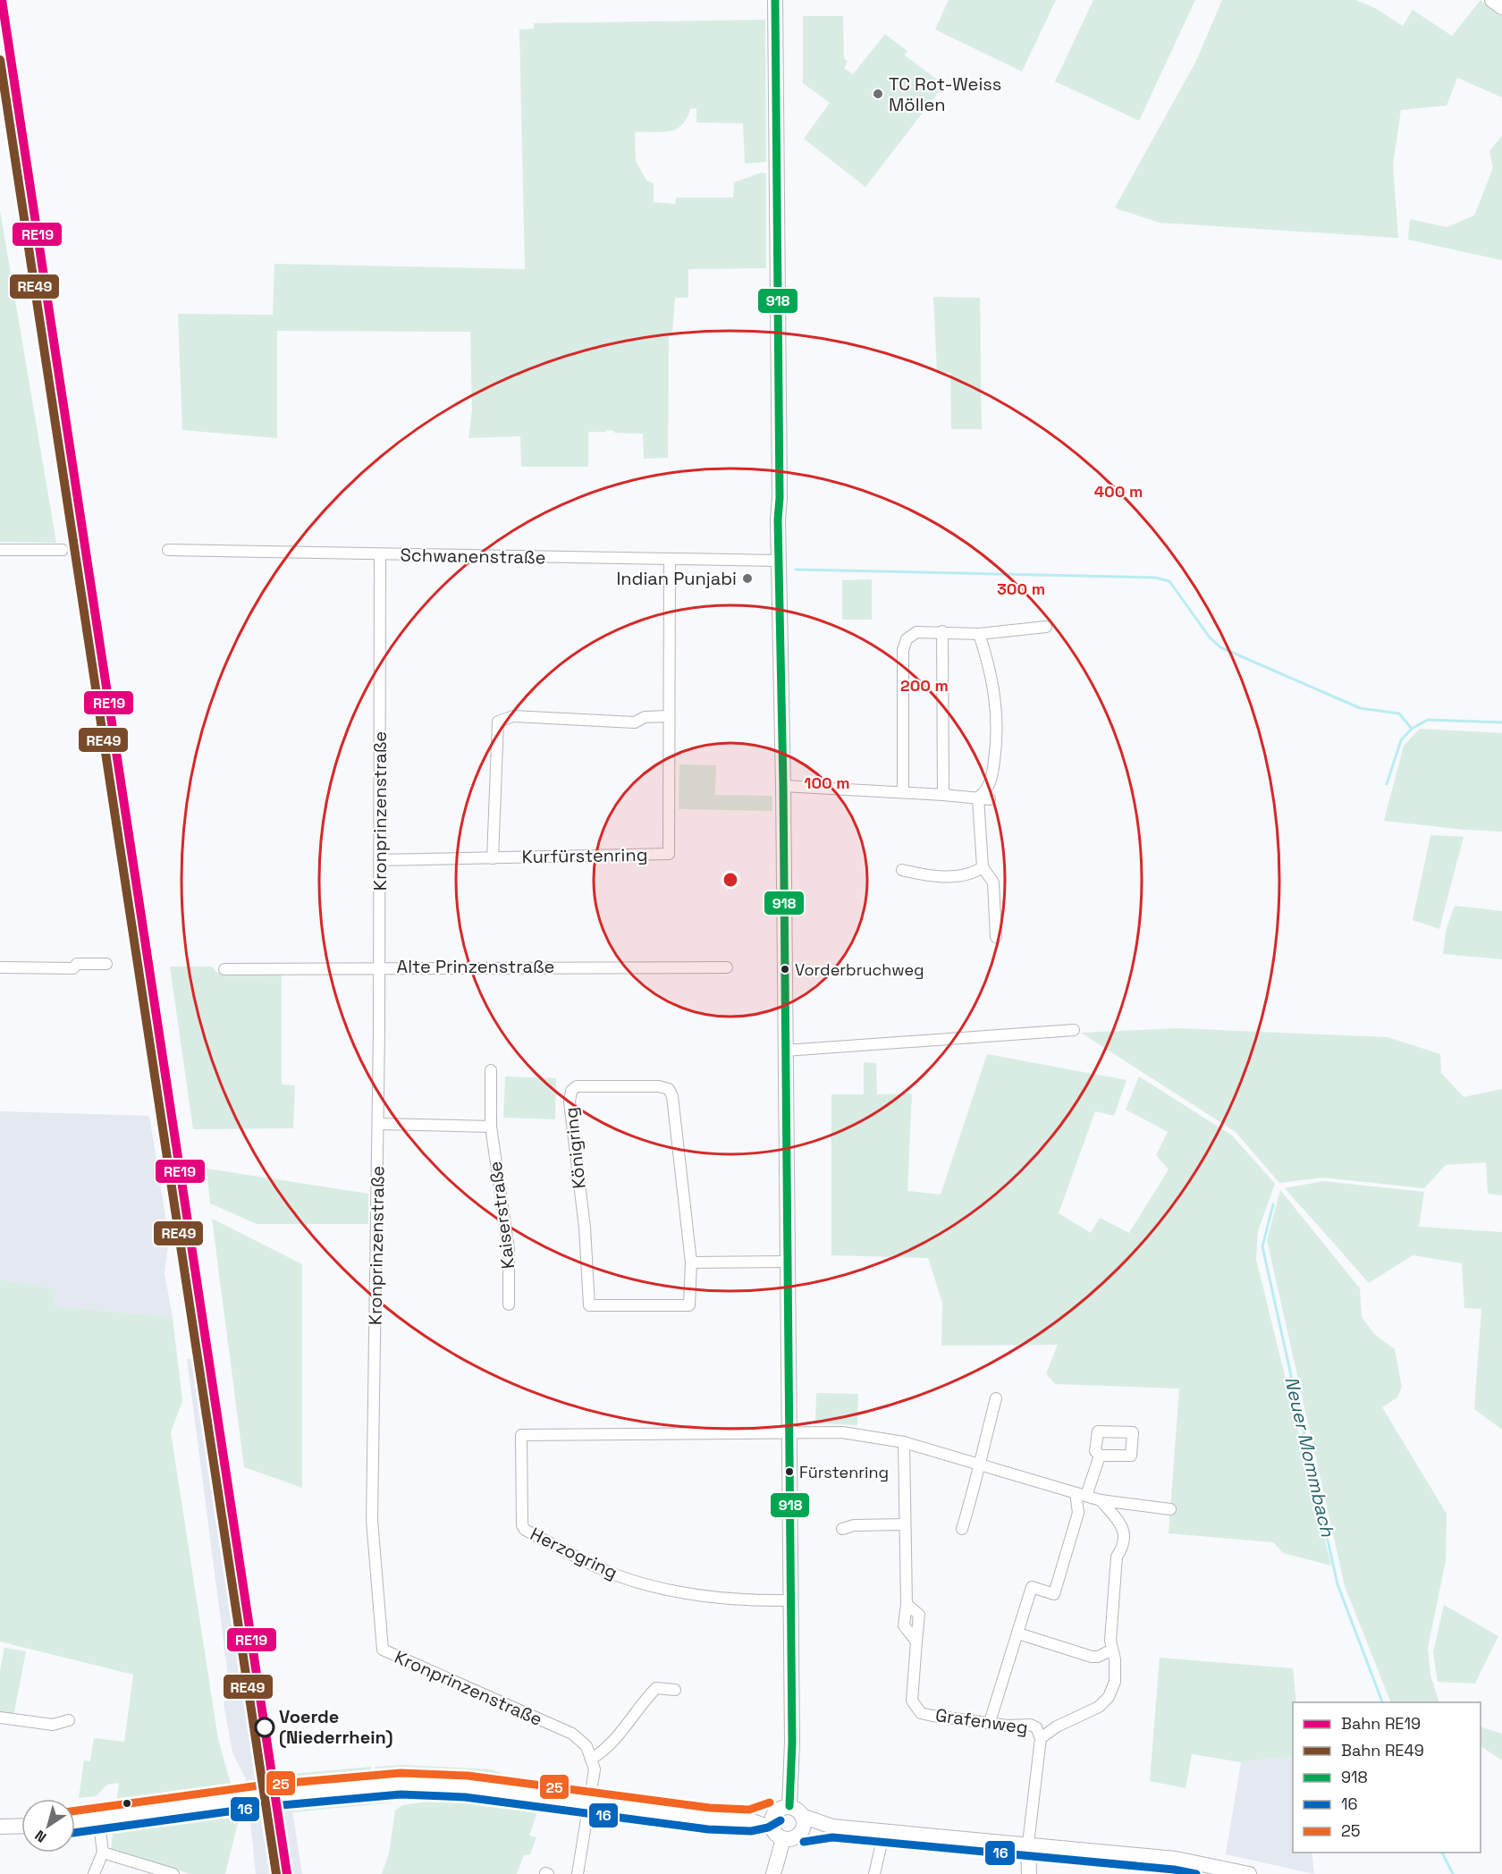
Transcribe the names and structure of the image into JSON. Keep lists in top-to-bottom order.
{
  "streets": {
    "street": [
      "Schwanenstraße",
      "Kronprinzenstraße",
      "Kurfürstenring",
      "Alte Prinzenstraße",
      "Königring",
      "Kaiserstraße",
      "Herzogring",
      "Grafenweg"
    ]
  },
  "crossings": [
    ["Schwanenstraße", "Kronprinzenstraße"],
    ["Schwanenstraße", "Kurfürstenring"],
    ["Kronprinzenstraße", "Kurfürstenring"],
    ["Kronprinzenstraße", "Alte Prinzenstraße"]
  ],
  "water": ["Neuer Mommbach"],
  "places": [
    "TC Rot-Weiss Möllen",
    "Indian Punjabi",
    "Vorderbruchweg",
    "Fürstenring",
    "Voerde (Niederrhein)"
  ],
  "lines": [
    "rail line RE19",
    "transit line 918",
    "rail line RE49",
    "transit line 25",
    "transit line 16"
  ],
  "legend": [
    "Bahn RE19",
    "Bahn RE49",
    "918",
    "16",
    "25"
  ],
  "north": "bottom left",
  "rings": [
    "400 m",
    "300 m",
    "200 m",
    "100 m"
  ]
}
